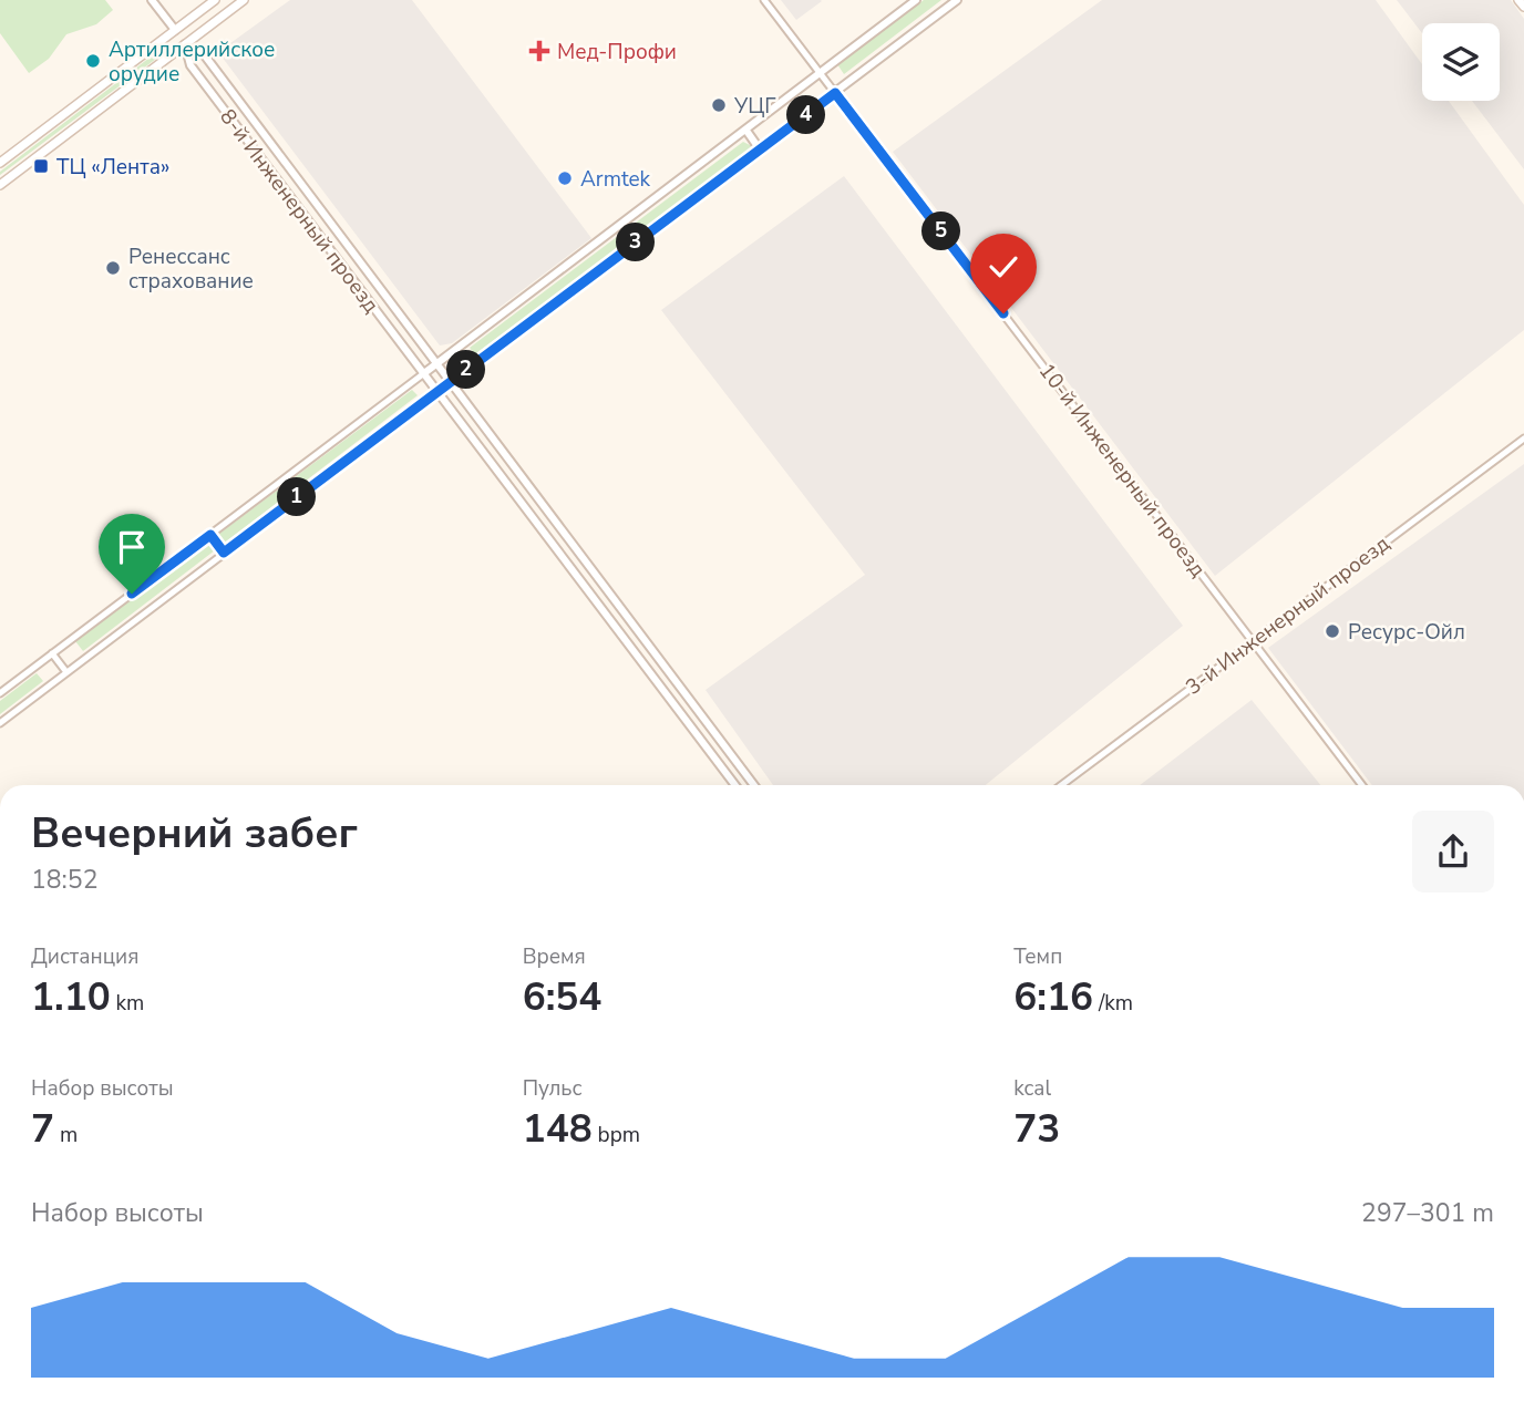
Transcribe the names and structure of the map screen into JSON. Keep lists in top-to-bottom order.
{
  "streets": {
    "street": ["8-й Инженерный проезд", "10-й Инженерный проезд", "3-й Инженерный проезд"]
  },
  "crossings": [
    ["10-й Инженерный проезд", "3-й Инженерный проезд"]
  ],
  "places": {
    "health": ["Мед-Профи"],
    "other": [
      "Артиллерийское орудие",
      "УЦГ",
      "Armtek",
      "Ренессанс страхование",
      "Ресурс-Ойл"
    ],
    "transit": ["ТЦ «Лента»"]
  },
  "page": {
    "pins": [
      "4",
      "5",
      "3",
      "2",
      "1"
    ],
    "heading": ["Вечерний забег", "18:52"],
    "stats": [
      ["Дистанция", "1.10 km"],
      ["Время", "6:54"],
      ["Темп", "6:16 /km"],
      ["Набор высоты", "7 m"],
      ["Пульс", "148 bpm"],
      ["kcal", "73"]
    ],
    "chart": ["Набор высоты", "297–301 m"]
  }
}
